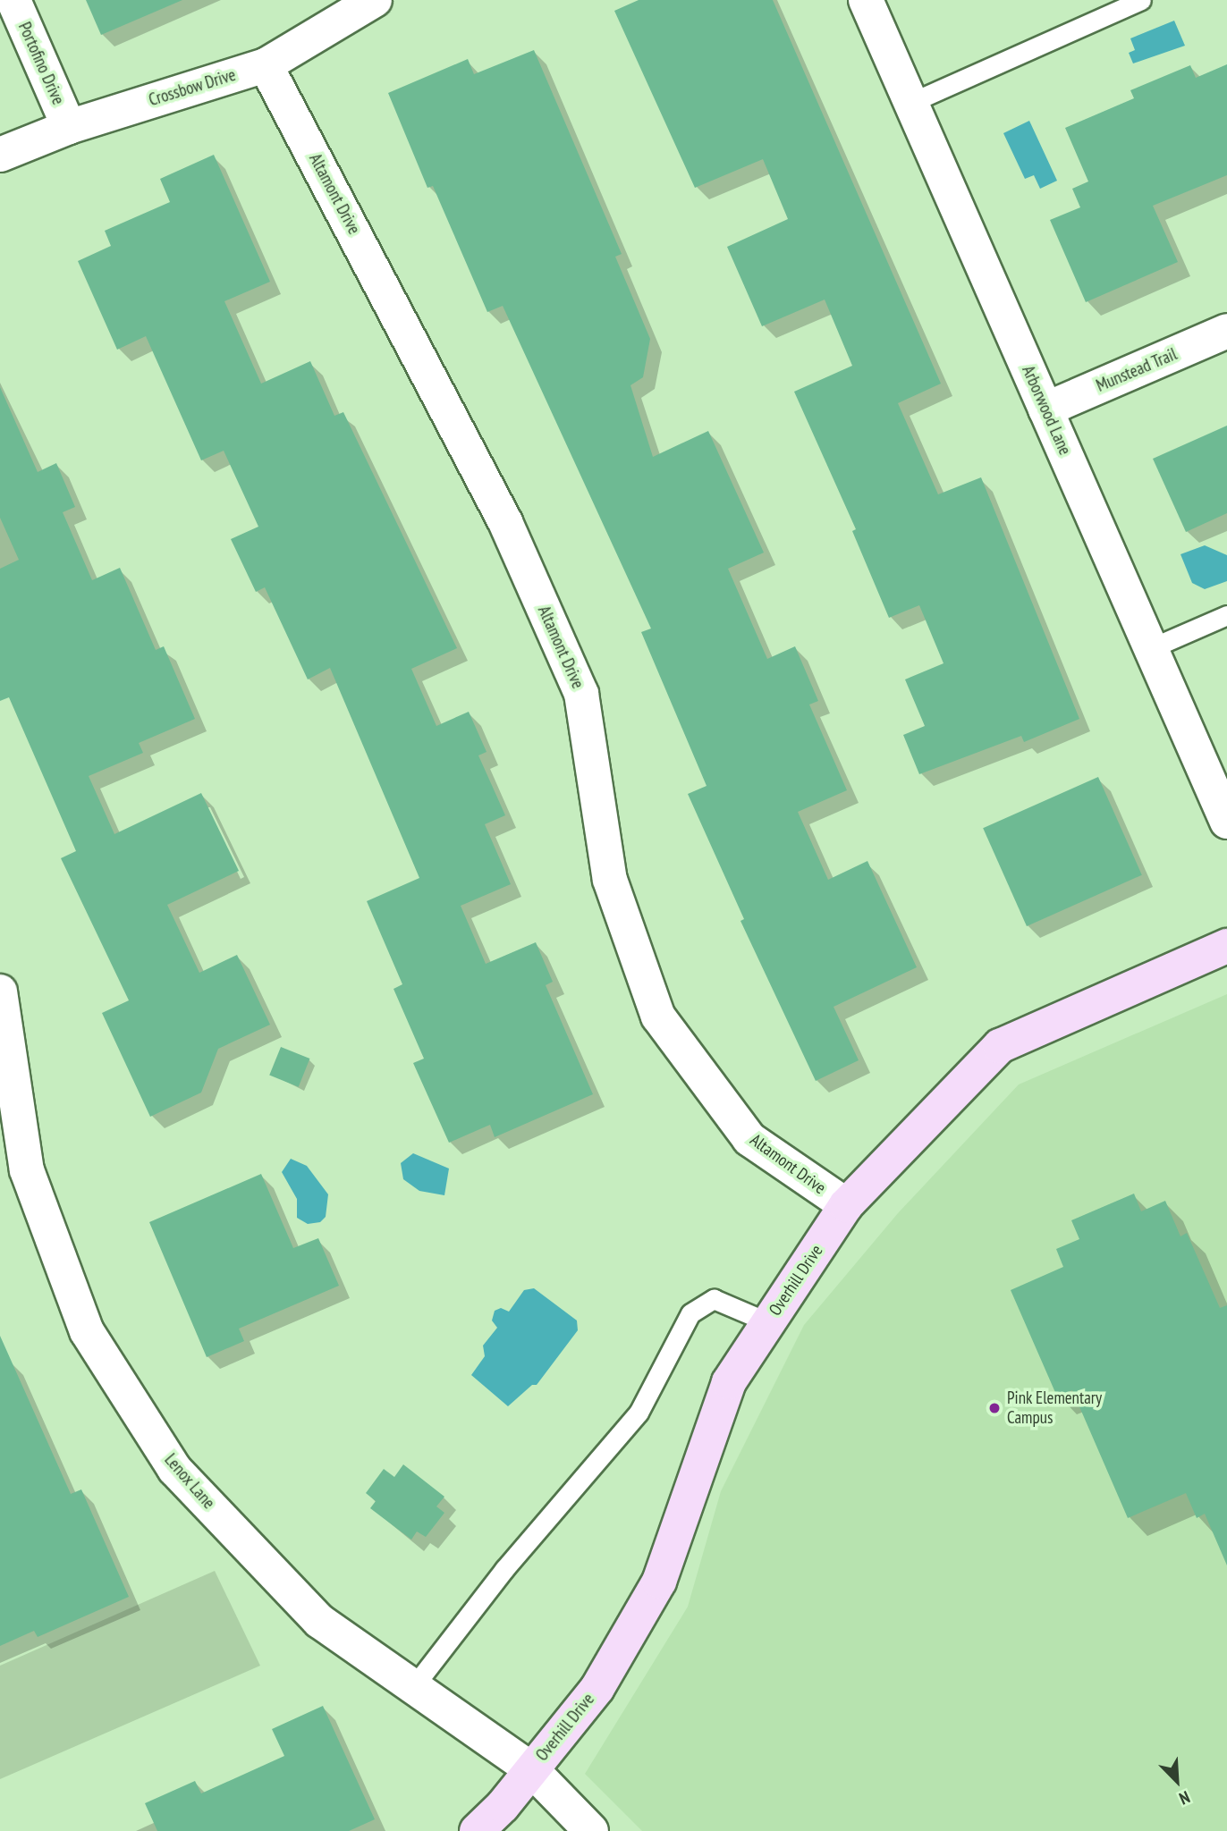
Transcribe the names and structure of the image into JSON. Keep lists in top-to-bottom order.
{
  "streets": {
    "street": [
      "Portofino Drive",
      "Crossbow Drive",
      "Altamont Drive",
      "Munstead Trail",
      "Arborwood Lane",
      "Overhill Drive",
      "Lenox Lane"
    ]
  },
  "crossings": [
    ["Portofino Drive", "Crossbow Drive"],
    ["Crossbow Drive", "Altamont Drive"],
    ["Altamont Drive", "Overhill Drive"],
    ["Munstead Trail", "Arborwood Lane"],
    ["Overhill Drive", "Lenox Lane"]
  ],
  "places": ["Pink Elementary Campus"],
  "north": "bottom right"
}
